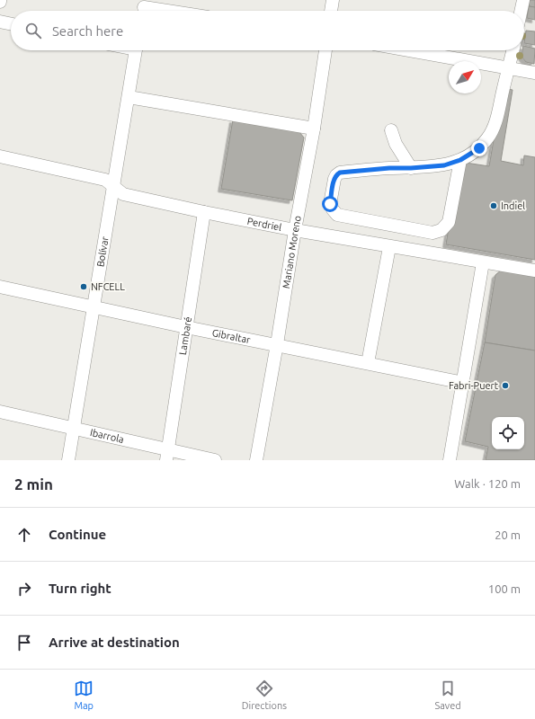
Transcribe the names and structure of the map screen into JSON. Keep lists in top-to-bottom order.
{
  "streets": {
    "street": [
      "Perdriel",
      "Bolívar",
      "Mariano Moreno",
      "Lambaré",
      "Gibraltar",
      "Ibarrola"
    ]
  },
  "crossings": [
    ["Perdriel", "Bolívar"],
    ["Perdriel", "Mariano Moreno"],
    ["Perdriel", "Lambaré"],
    ["Bolívar", "Gibraltar"],
    ["Bolívar", "Ibarrola"],
    ["Mariano Moreno", "Gibraltar"],
    ["Lambaré", "Gibraltar"],
    ["Lambaré", "Ibarrola"]
  ],
  "places": ["Indiel", "NFCELL", "Fabri-Puert"],
  "north": "top right",
  "page": {
    "search": "Search here",
    "heading": ["2 min", "Walk · 120 m"],
    "list": [
      ["Continue", "20 m"],
      ["Turn right", "100 m"],
      "Arrive at destination"
    ],
    "nav": ["Map", "Directions", "Saved"]
  }
}
